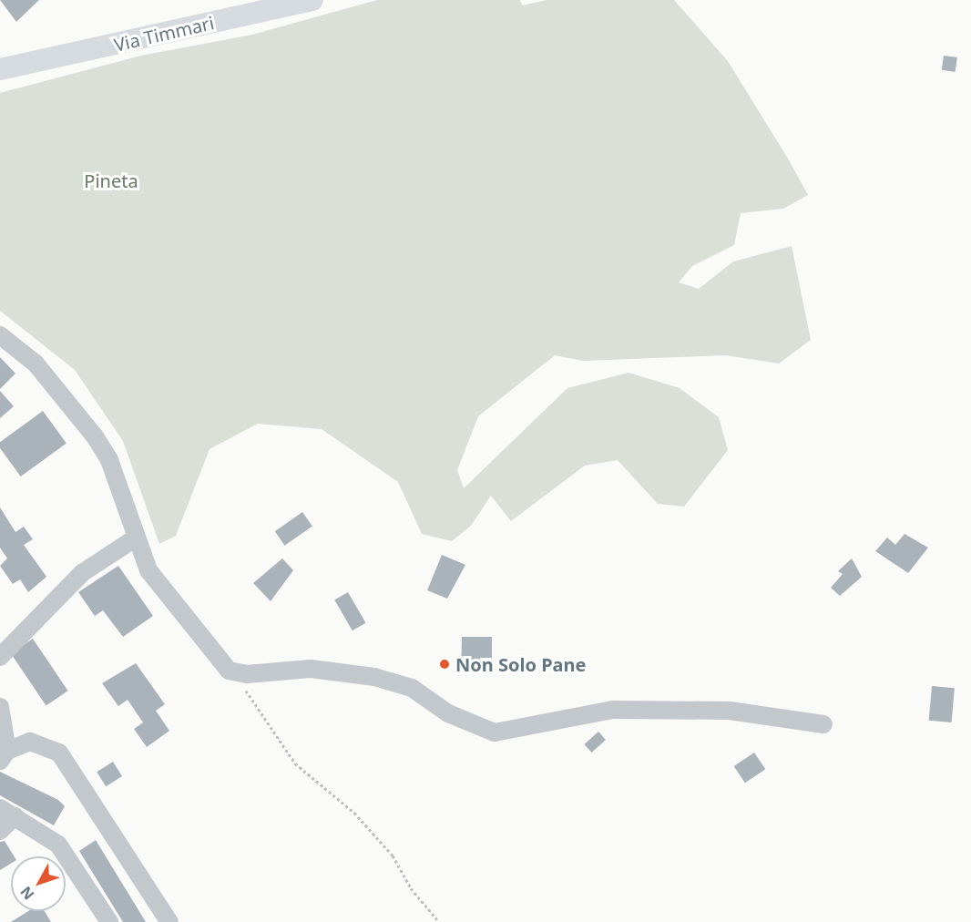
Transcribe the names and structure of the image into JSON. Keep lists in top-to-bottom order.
{
  "streets": {
    "main road": ["Via Timmari"]
  },
  "parks": ["Pineta"],
  "places": ["Non Solo Pane"],
  "north": "bottom left"
}
